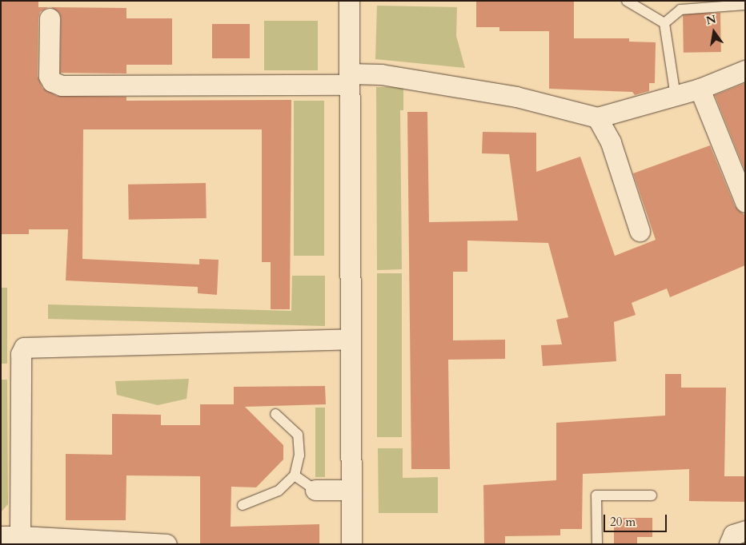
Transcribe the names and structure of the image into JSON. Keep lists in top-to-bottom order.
{
  "scale_bar": "20 m",
  "north": "top"
}
